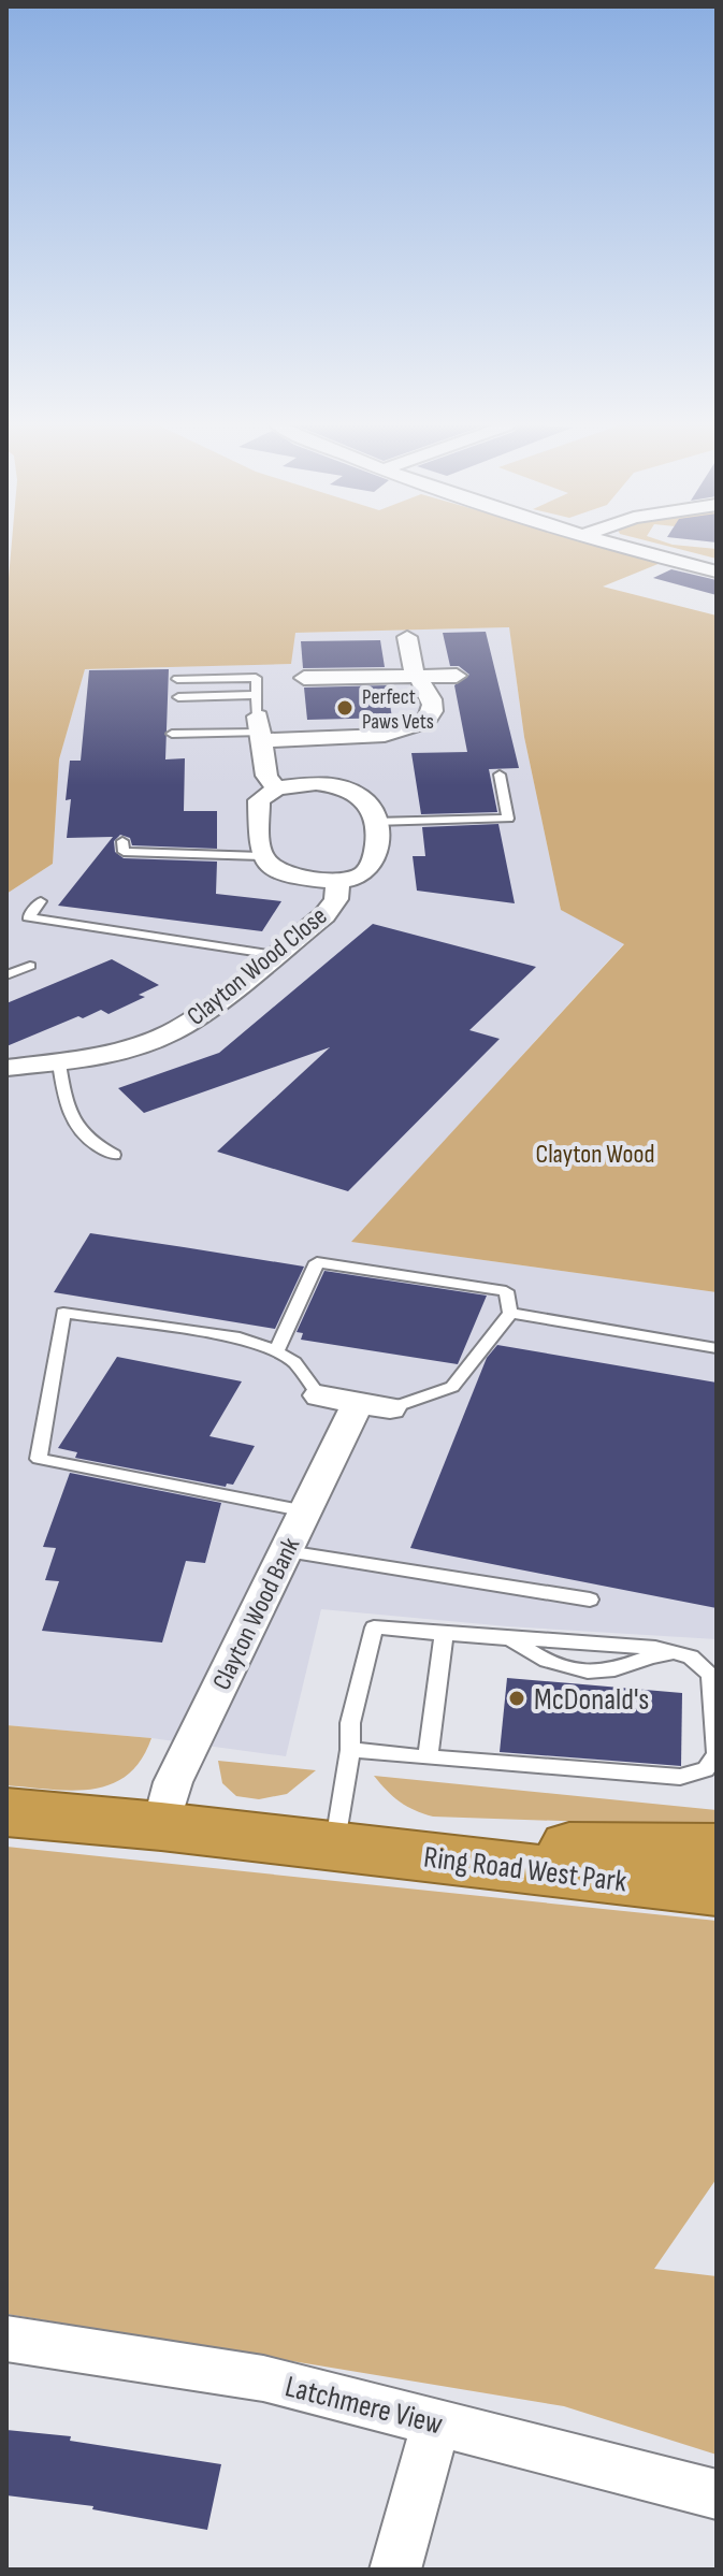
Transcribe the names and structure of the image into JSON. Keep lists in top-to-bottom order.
{
  "streets": {
    "highway": ["Ring Road West Park"],
    "street": ["Clayton Wood Close", "Clayton Wood Bank", "Latchmere View"]
  },
  "crossings": [
    ["Clayton Wood Bank", "Ring Road West Park"]
  ],
  "parks": ["Clayton Wood"],
  "places": ["Perfect Paws Vets", "McDonald's"]
}
